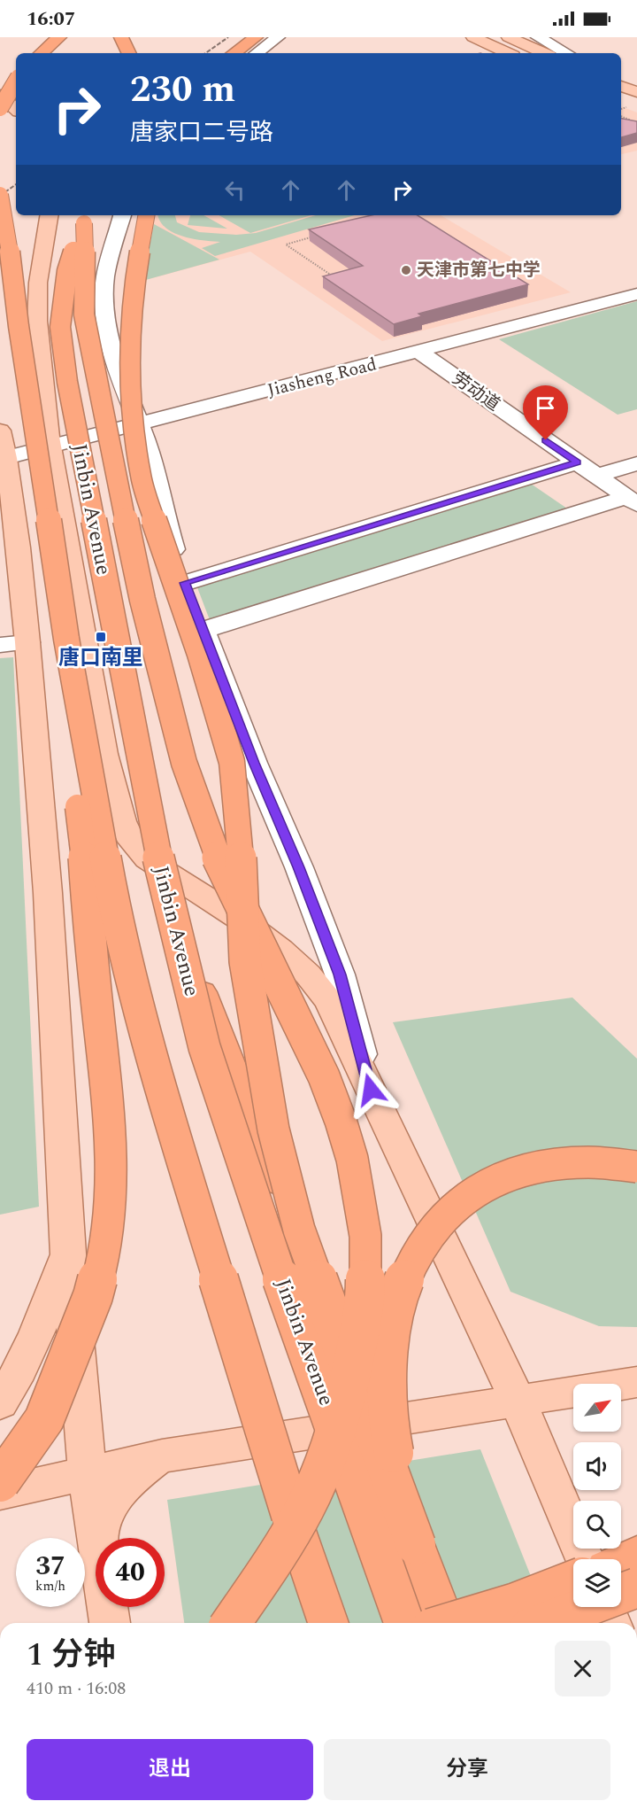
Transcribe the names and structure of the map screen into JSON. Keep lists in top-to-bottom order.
{
  "streets": {
    "highway": ["Jinbin Avenue"],
    "street": ["Jiasheng Road", "劳动道"]
  },
  "crossings": [
    ["Jiasheng Road", "劳动道"]
  ],
  "places": {
    "other": ["天津市第七中学"],
    "transit": ["唐口南里"]
  },
  "north": "top right",
  "page": {
    "status": "16:07",
    "turn": ["230 m", "唐家口二号路"],
    "speed": "37 km/h",
    "limit": "40",
    "heading": ["1 分钟", "410 m · 16:08"],
    "buttons": ["退出", "分享"]
  }
}
